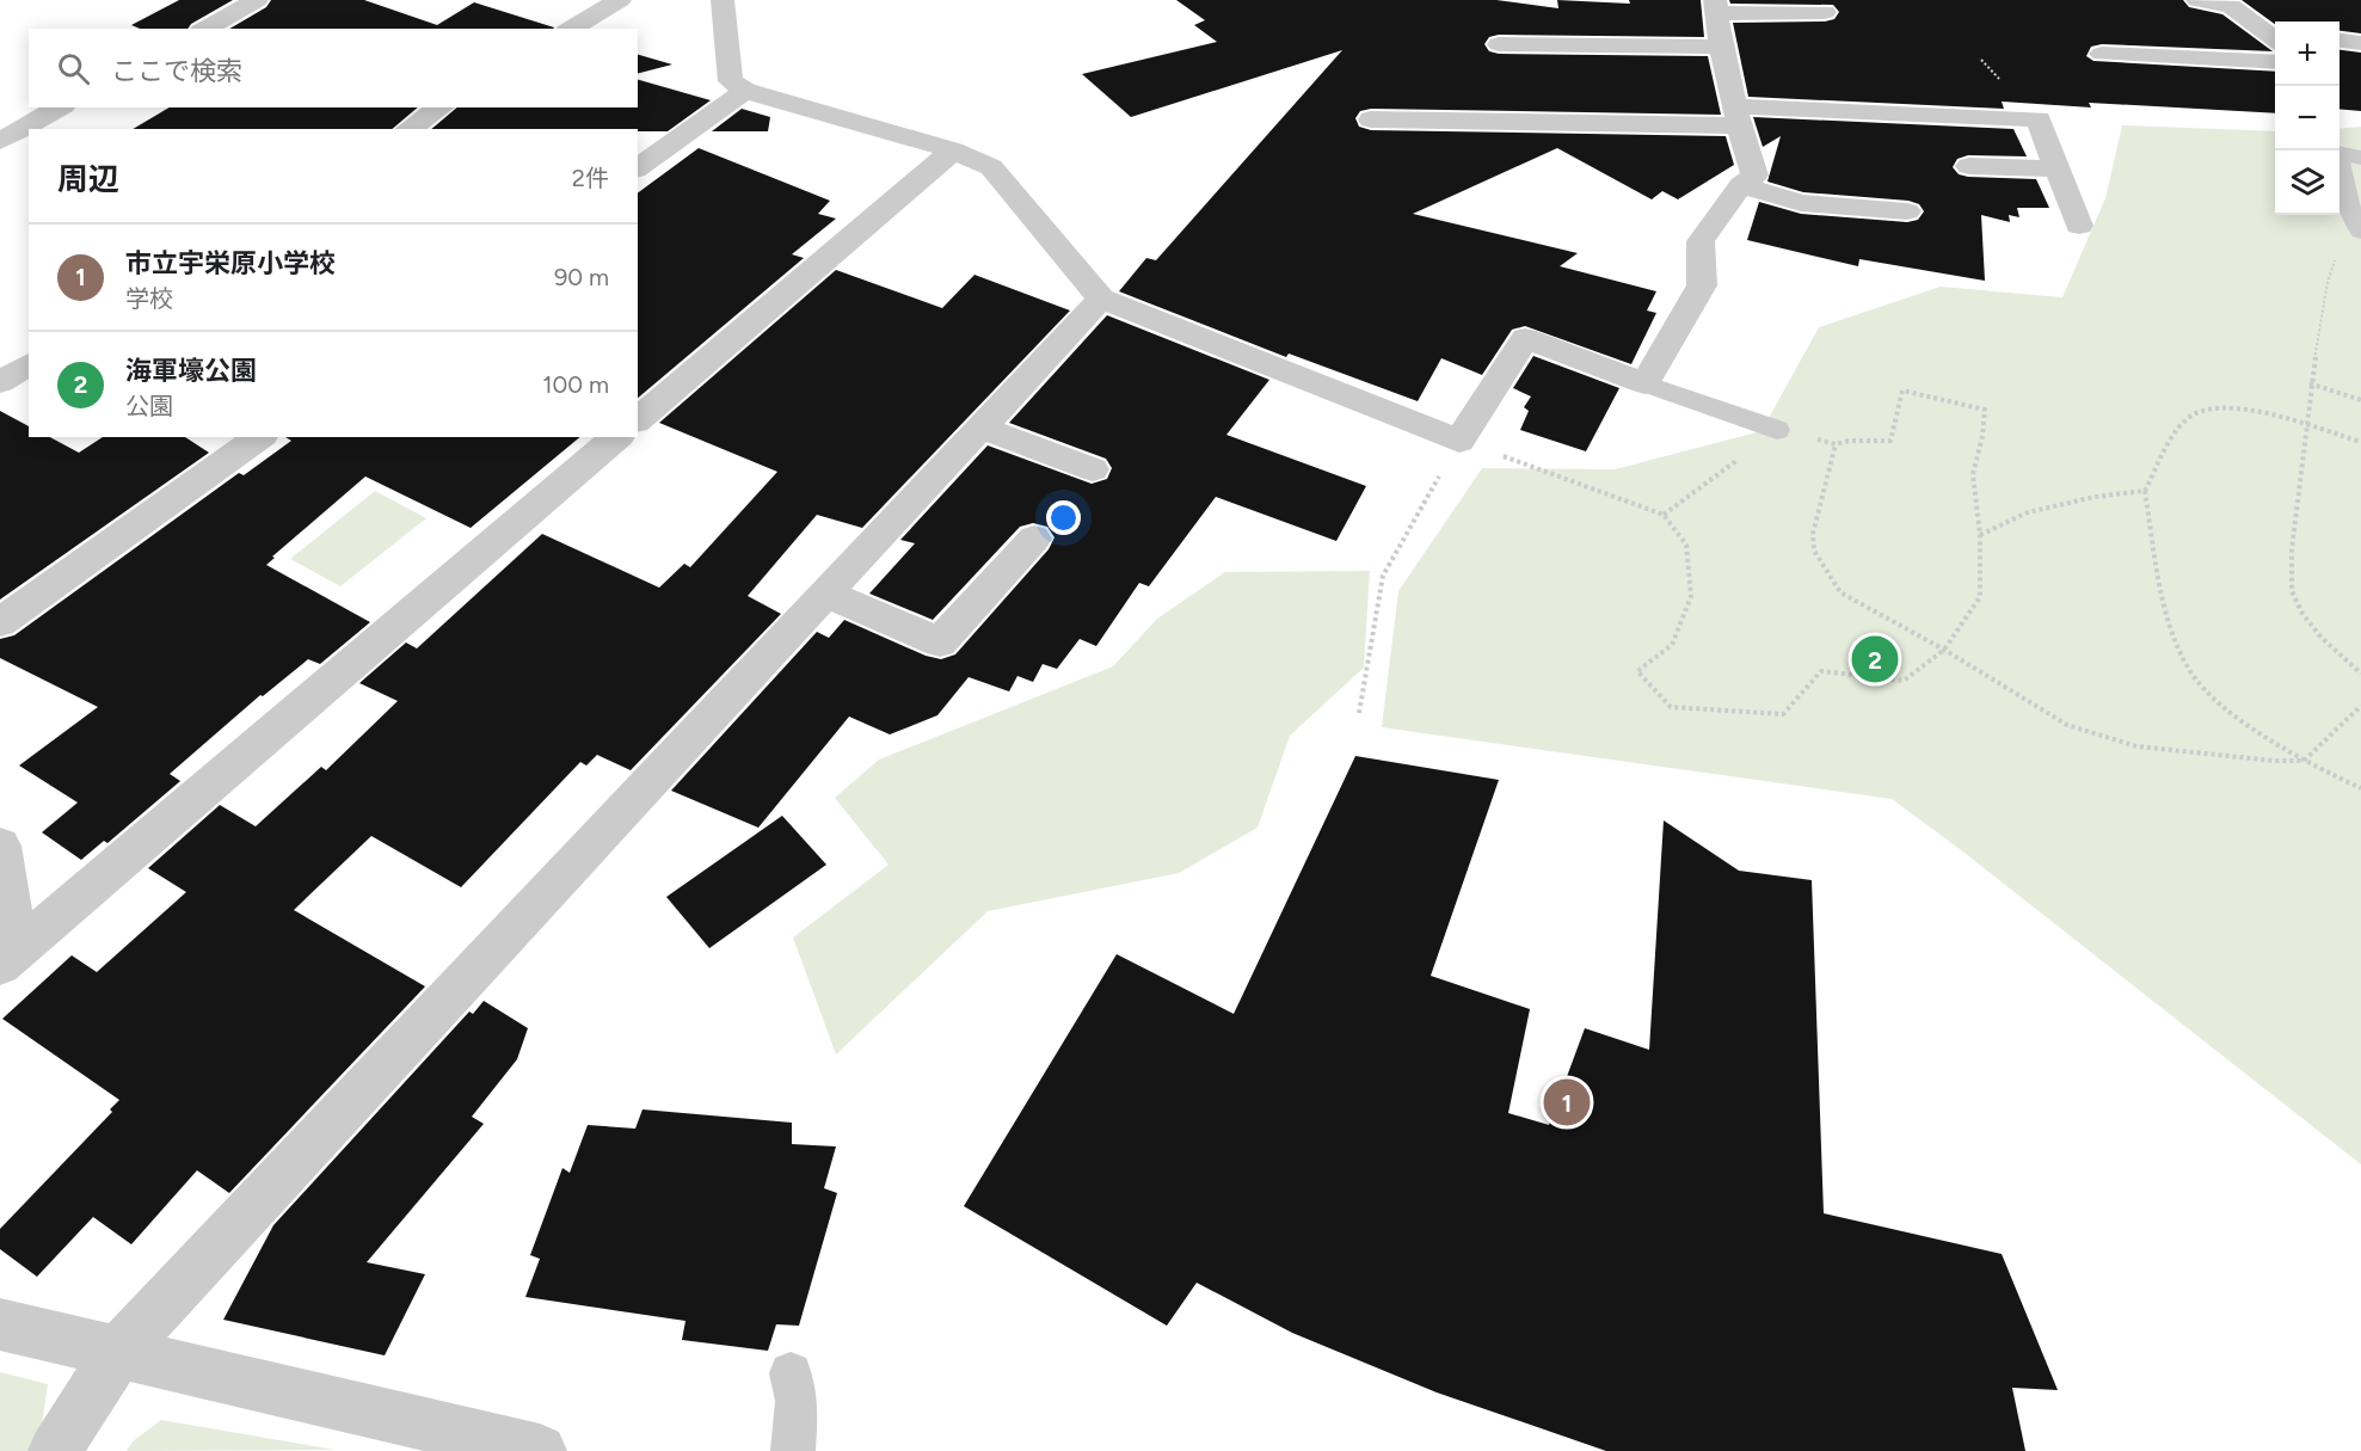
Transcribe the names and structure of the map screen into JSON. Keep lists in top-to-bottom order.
{
  "page": {
    "map_buttons": ["+", "−"],
    "search": "ここで検索",
    "heading": ["周辺", "2件"],
    "list": [
      {
        "mark": "1",
        "name": "市立宇栄原小学校",
        "note": "学校",
        "value": "90 m"
      },
      {
        "mark": "2",
        "name": "海軍壕公園",
        "note": "公園",
        "value": "100 m"
      }
    ],
    "pins": ["2", "1"]
  }
}
